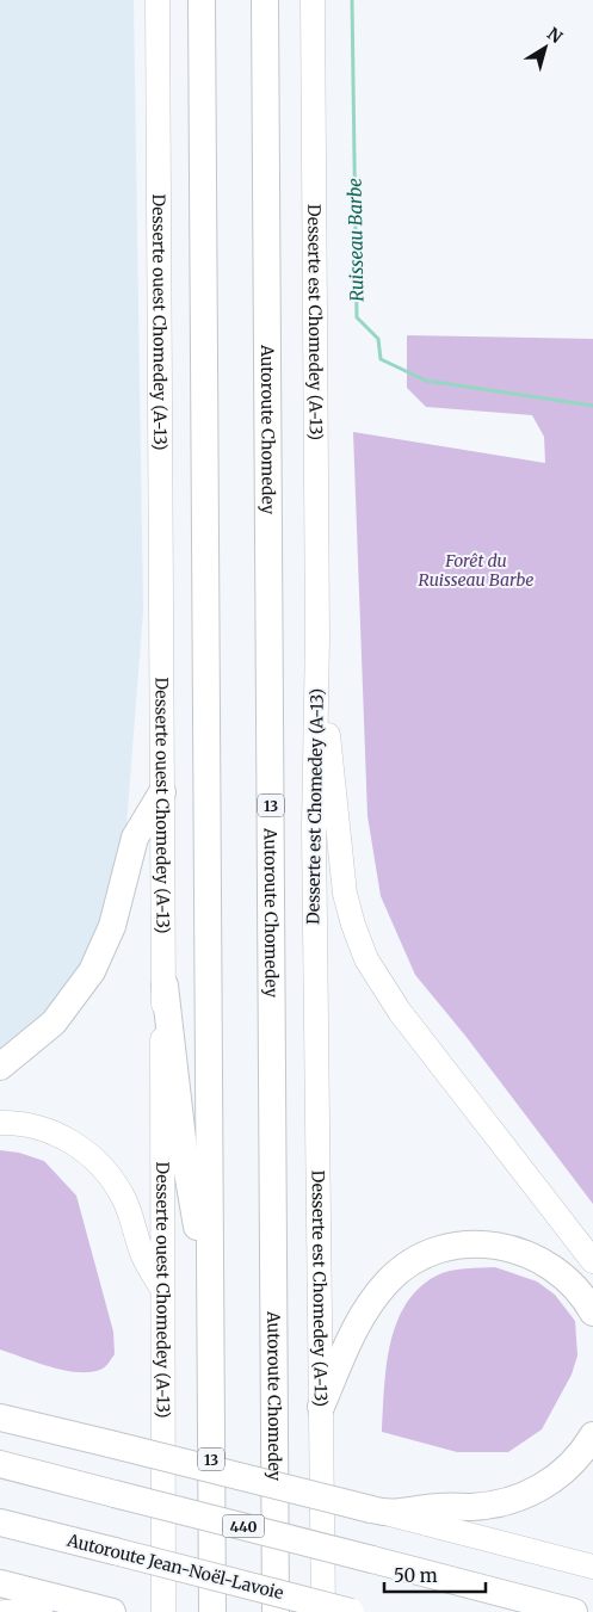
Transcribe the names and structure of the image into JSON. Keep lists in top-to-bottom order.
{
  "streets": {
    "highway": [
      "Autoroute Chomedey",
      "13",
      "440",
      "Autoroute Jean-Noël-Lavoie"
    ],
    "main road": ["Desserte ouest Chomedey (A-13)", "Desserte est Chomedey (A-13)"]
  },
  "water": ["Ruisseau Barbe"],
  "parks": ["Forêt du Ruisseau Barbe"],
  "scale_bar": "50 m",
  "north": "top right"
}
